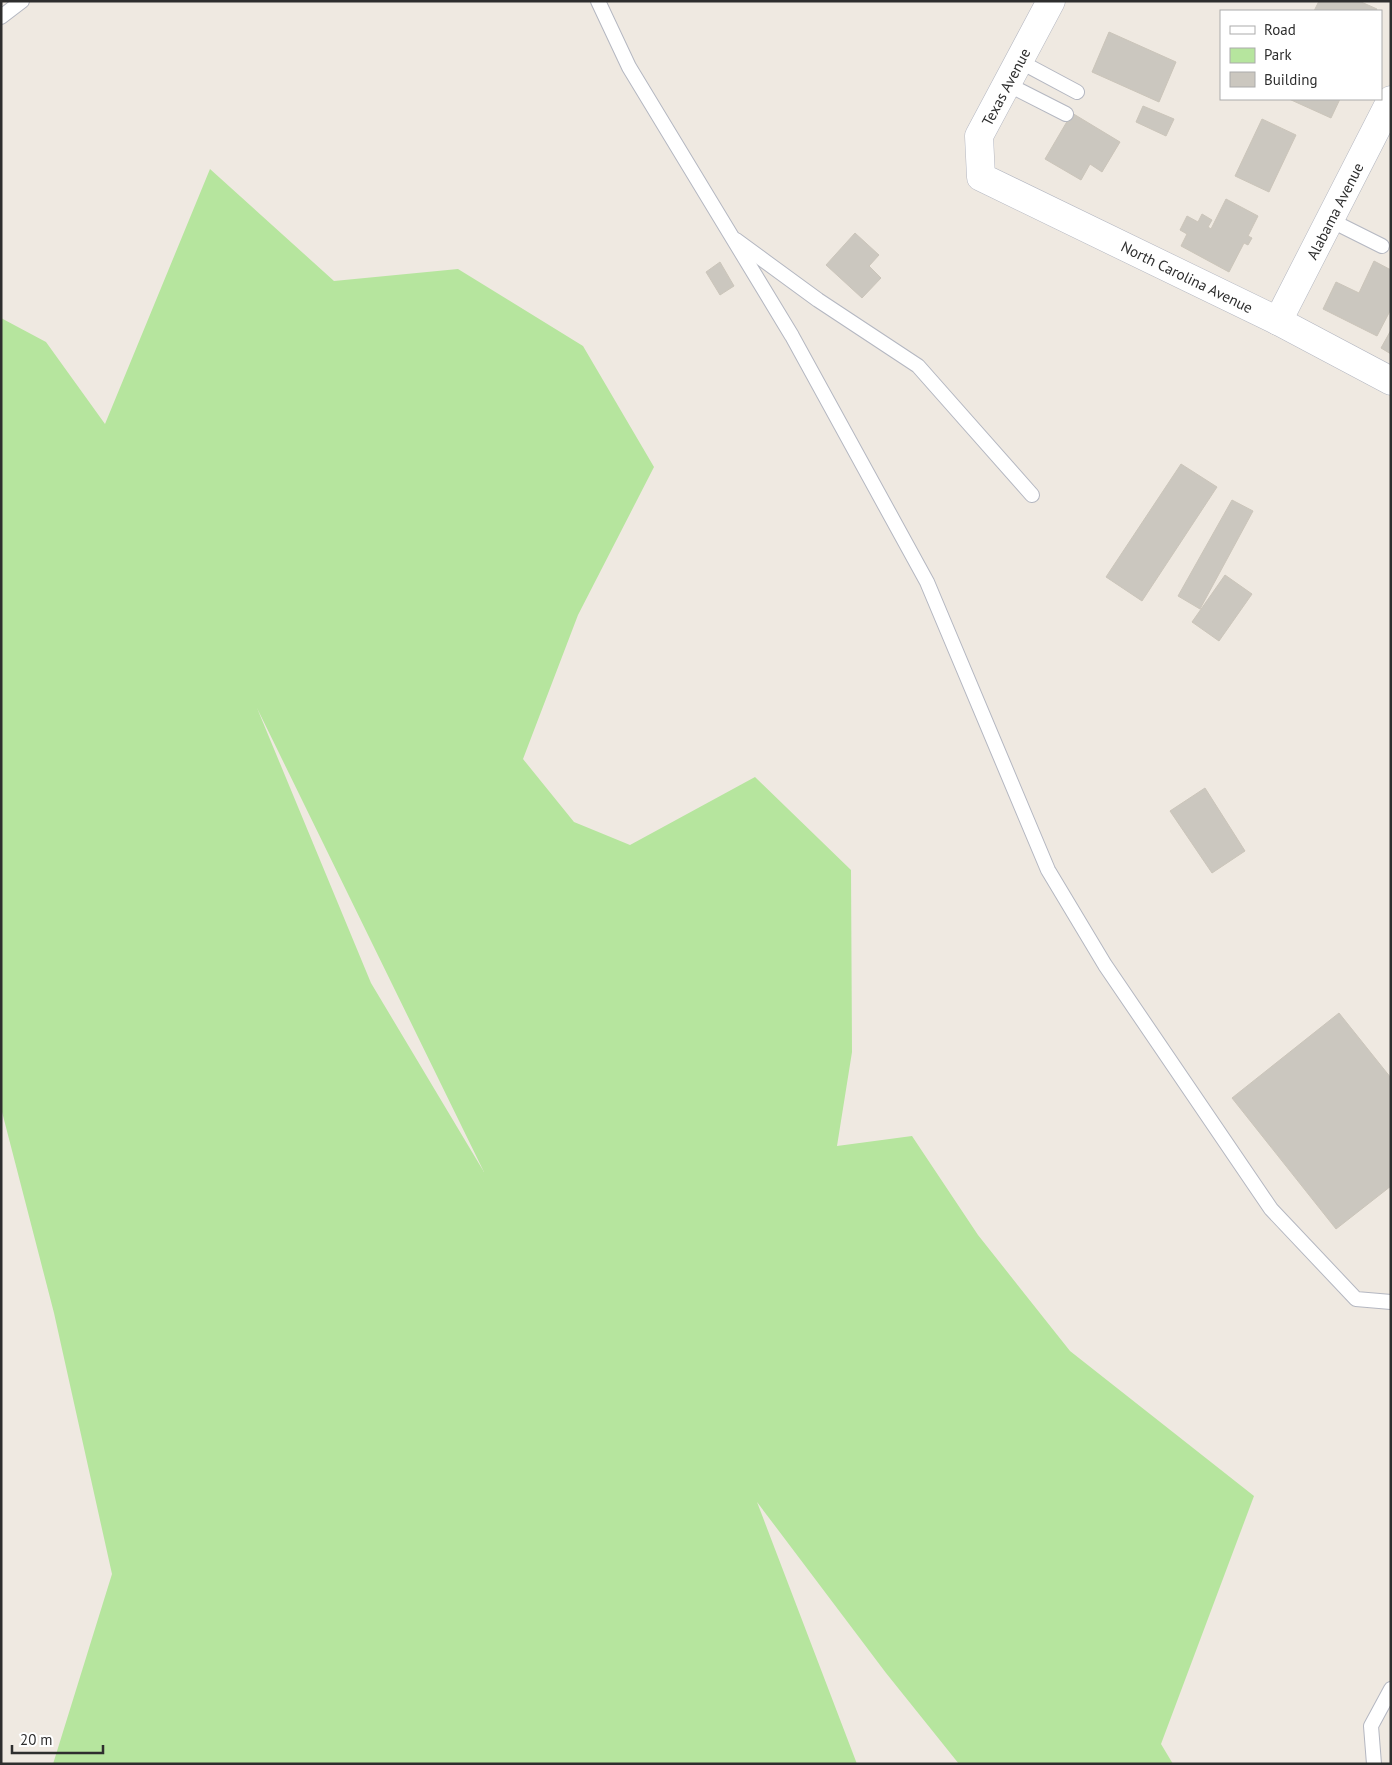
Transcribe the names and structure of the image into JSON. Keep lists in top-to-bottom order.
{
  "streets": {
    "street": ["Texas Avenue", "Alabama Avenue", "North Carolina Avenue"]
  },
  "crossings": [
    ["Texas Avenue", "North Carolina Avenue"],
    ["Alabama Avenue", "North Carolina Avenue"]
  ],
  "legend": ["Road", "Park", "Building"],
  "scale_bar": "20 m"
}
